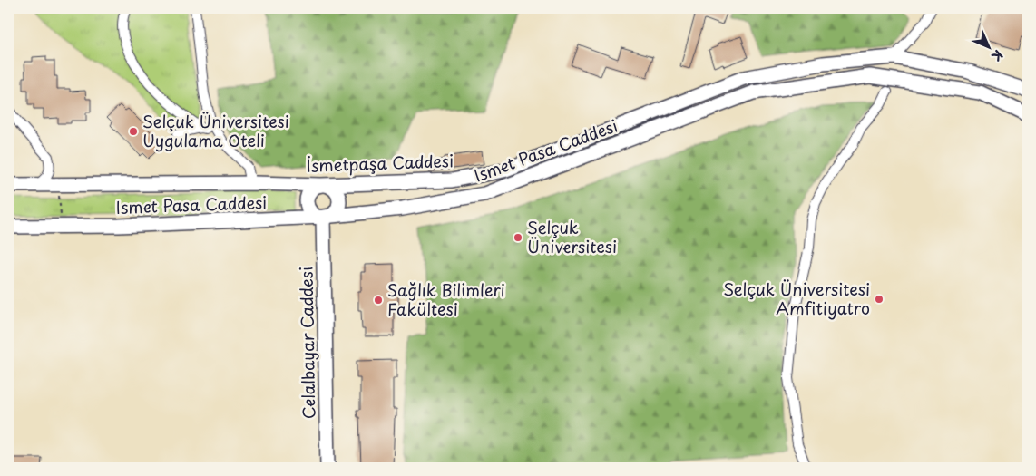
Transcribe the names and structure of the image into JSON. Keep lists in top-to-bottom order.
{
  "streets": {
    "main road": ["Ismet Pasa Caddesi", "İsmetpaşa Caddesi", "Celalbayar Caddesi"]
  },
  "crossings": [
    ["Ismet Pasa Caddesi", "İsmetpaşa Caddesi"],
    ["Ismet Pasa Caddesi", "Celalbayar Caddesi"],
    ["İsmetpaşa Caddesi", "Celalbayar Caddesi"]
  ],
  "places": [
    "Selçuk Üniversitesi Uygulama Oteli",
    "Selçuk Üniversitesi",
    "Selçuk Üniversitesi Amfitiyatro",
    "Sağlık Bilimleri Fakültesi"
  ],
  "north": "bottom right"
}
